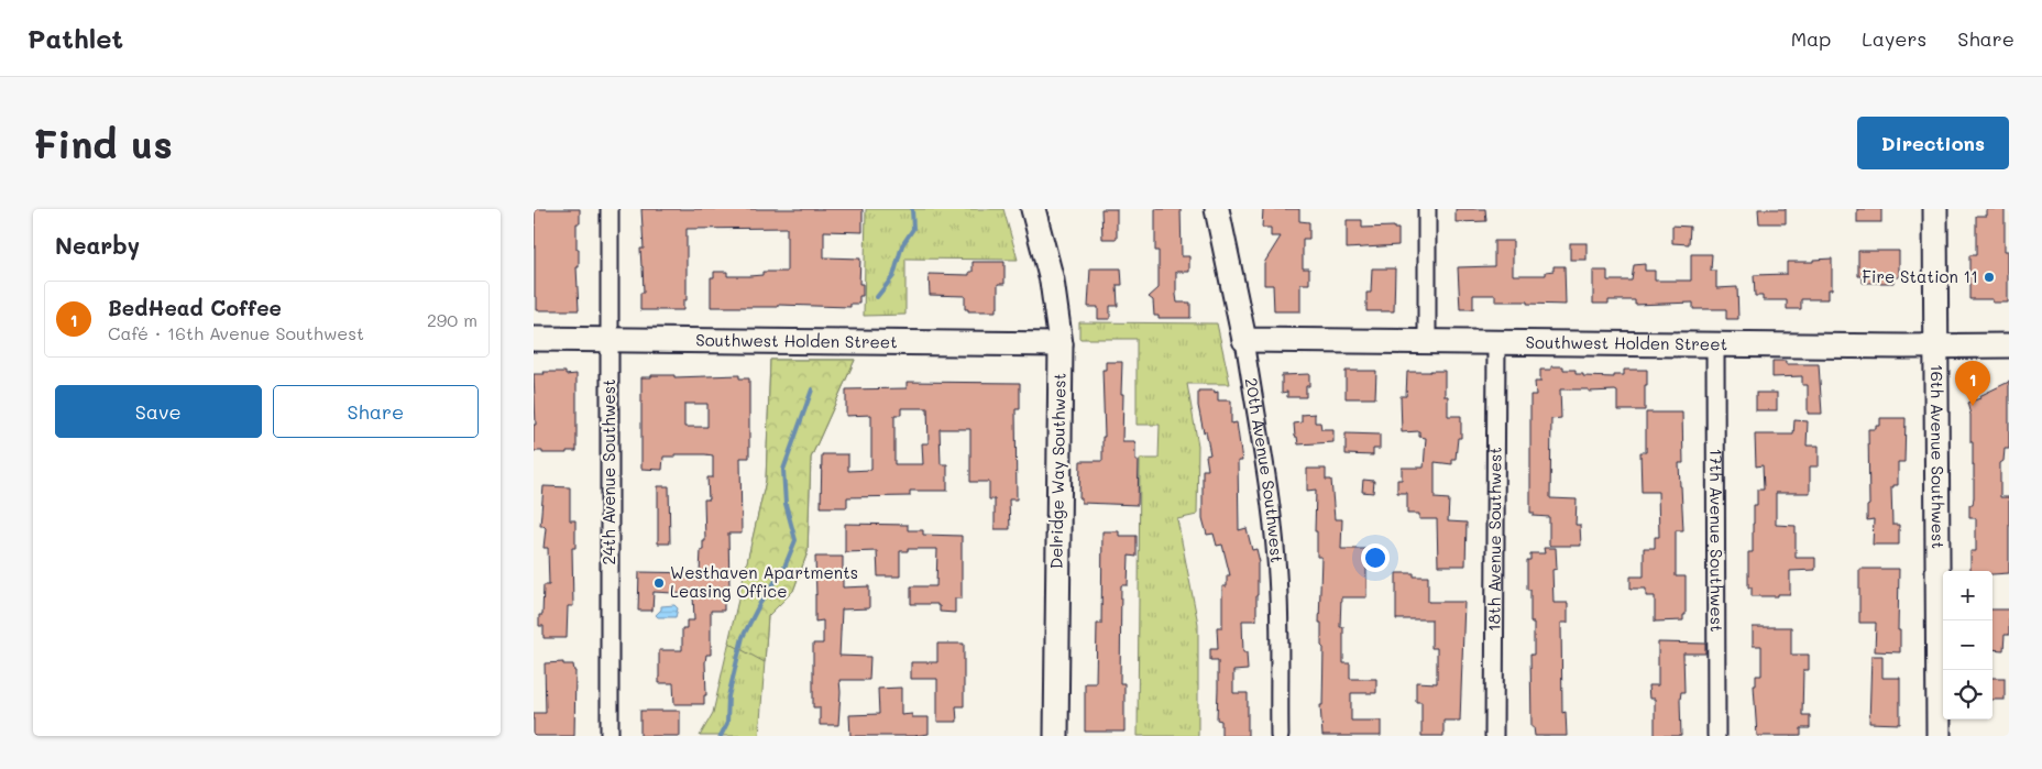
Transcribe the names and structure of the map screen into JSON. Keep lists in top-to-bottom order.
{
  "streets": {
    "street": [
      "Southwest Holden Street",
      "16th Avenue Southwest",
      "Delridge Way Southwest",
      "20th Avenue Southwest",
      "24th Avenue Southwest",
      "18th Avenue Southwest",
      "17th Avenue Southwest"
    ]
  },
  "crossings": [
    ["Southwest Holden Street", "16th Avenue Southwest"],
    ["Southwest Holden Street", "Delridge Way Southwest"],
    ["Southwest Holden Street", "20th Avenue Southwest"],
    ["Southwest Holden Street", "24th Avenue Southwest"],
    ["Southwest Holden Street", "18th Avenue Southwest"],
    ["Southwest Holden Street", "17th Avenue Southwest"]
  ],
  "places": ["Fire Station 11", "Westhaven Apartments Leasing Office"],
  "page": {
    "header": "Pathlet",
    "nav": ["Map", "Layers", "Share"],
    "buttons": [
      "Directions",
      ["Save", "Share"]
    ],
    "title": "Find us",
    "heading": "Nearby",
    "list": [
      {
        "mark": "1",
        "name": "BedHead Coffee",
        "note": "Café · 16th Avenue Southwest",
        "value": "290 m"
      }
    ],
    "pins": "1",
    "map_buttons": ["+", "−"]
  }
}
